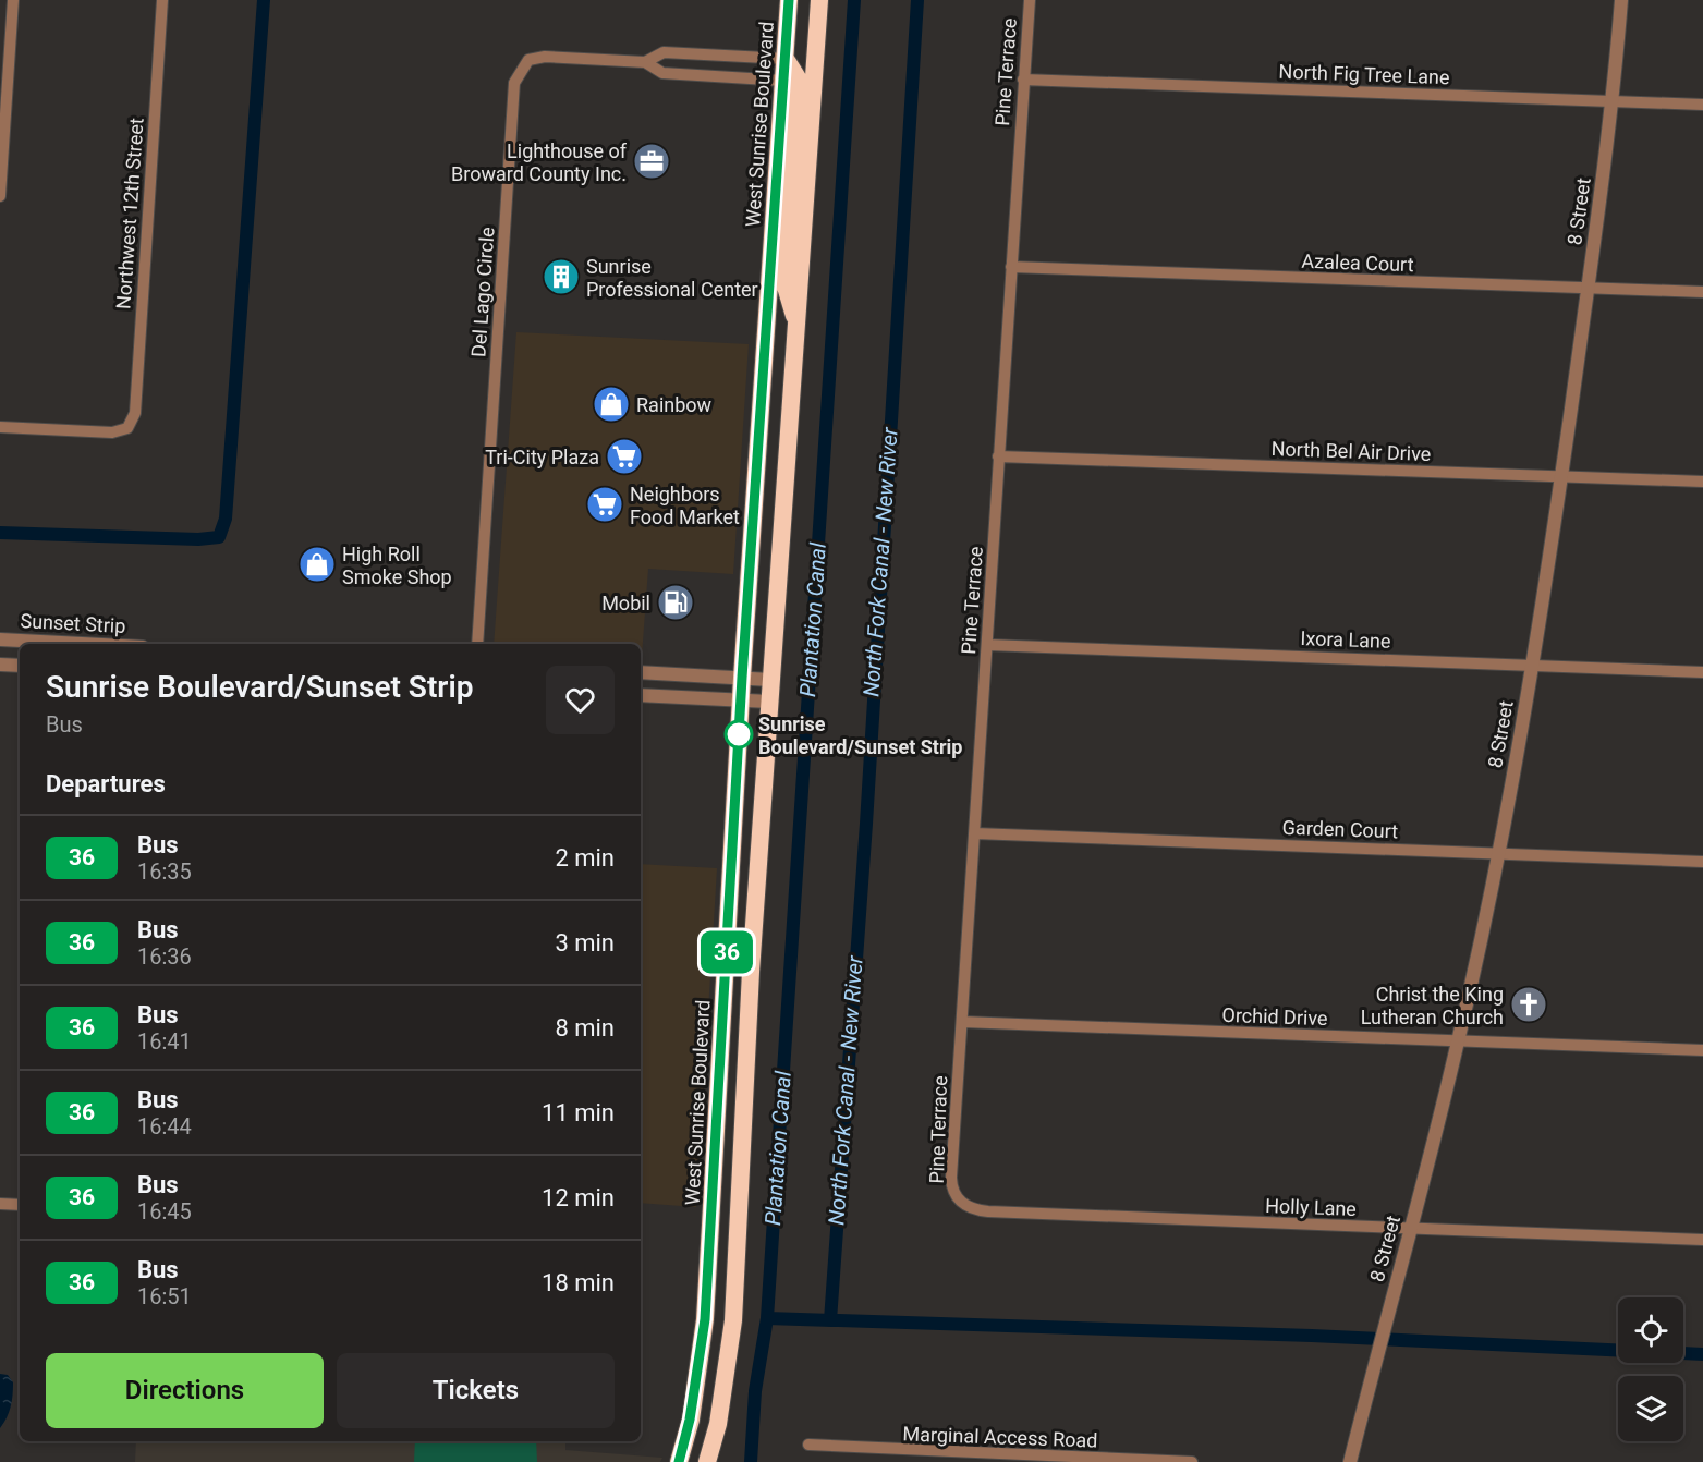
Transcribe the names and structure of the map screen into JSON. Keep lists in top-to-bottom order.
{
  "streets": {
    "highway": ["West Sunrise Boulevard"],
    "street": [
      "Pine Terrace",
      "North Fig Tree Lane",
      "8 Street",
      "Northwest 12th Street",
      "Azalea Court",
      "Del Lago Circle",
      "North Bel Air Drive",
      "Sunset Strip",
      "Ixora Lane",
      "Garden Court",
      "Orchid Drive",
      "Holly Lane",
      "Marginal Access Road"
    ]
  },
  "crossings": [
    ["Pine Terrace", "North Fig Tree Lane"],
    ["Pine Terrace", "Azalea Court"],
    ["Pine Terrace", "North Bel Air Drive"],
    ["Pine Terrace", "Ixora Lane"],
    ["Pine Terrace", "Garden Court"],
    ["Pine Terrace", "Orchid Drive"],
    ["Pine Terrace", "Holly Lane"],
    ["North Fig Tree Lane", "8 Street"],
    ["West Sunrise Boulevard", "Del Lago Circle"],
    ["8 Street", "Azalea Court"],
    ["8 Street", "North Bel Air Drive"],
    ["8 Street", "Ixora Lane"],
    ["8 Street", "Garden Court"],
    ["8 Street", "Orchid Drive"],
    ["8 Street", "Holly Lane"]
  ],
  "water": ["North Fork Canal - New River", "Plantation Canal"],
  "places": {
    "office": ["Lighthouse of Broward County Inc."],
    "building": ["Sunrise Professional Center"],
    "shop": ["Rainbow", "High Roll Smoke Shop"],
    "supermarket": ["Tri-City Plaza", "Neighbors Food Market"],
    "fuel station": ["Mobil"],
    "other": ["Sunrise Boulevard/Sunset Strip"],
    "church": ["Christ the King Lutheran Church"]
  },
  "lines": ["bus line 36"],
  "page": {
    "on_map": "36",
    "heading": [
      ["Sunrise Boulevard/Sunset Strip", "Bus"],
      "Departures"
    ],
    "list": [
      {
        "mark": "36",
        "name": "Bus",
        "note": "16:35",
        "value": "2 min"
      },
      {
        "mark": "36",
        "name": "Bus",
        "note": "16:36",
        "value": "3 min"
      },
      {
        "mark": "36",
        "name": "Bus",
        "note": "16:41",
        "value": "8 min"
      },
      {
        "mark": "36",
        "name": "Bus",
        "note": "16:44",
        "value": "11 min"
      },
      {
        "mark": "36",
        "name": "Bus",
        "note": "16:45",
        "value": "12 min"
      },
      {
        "mark": "36",
        "name": "Bus",
        "note": "16:51",
        "value": "18 min"
      }
    ],
    "buttons": ["Directions", "Tickets"]
  }
}
